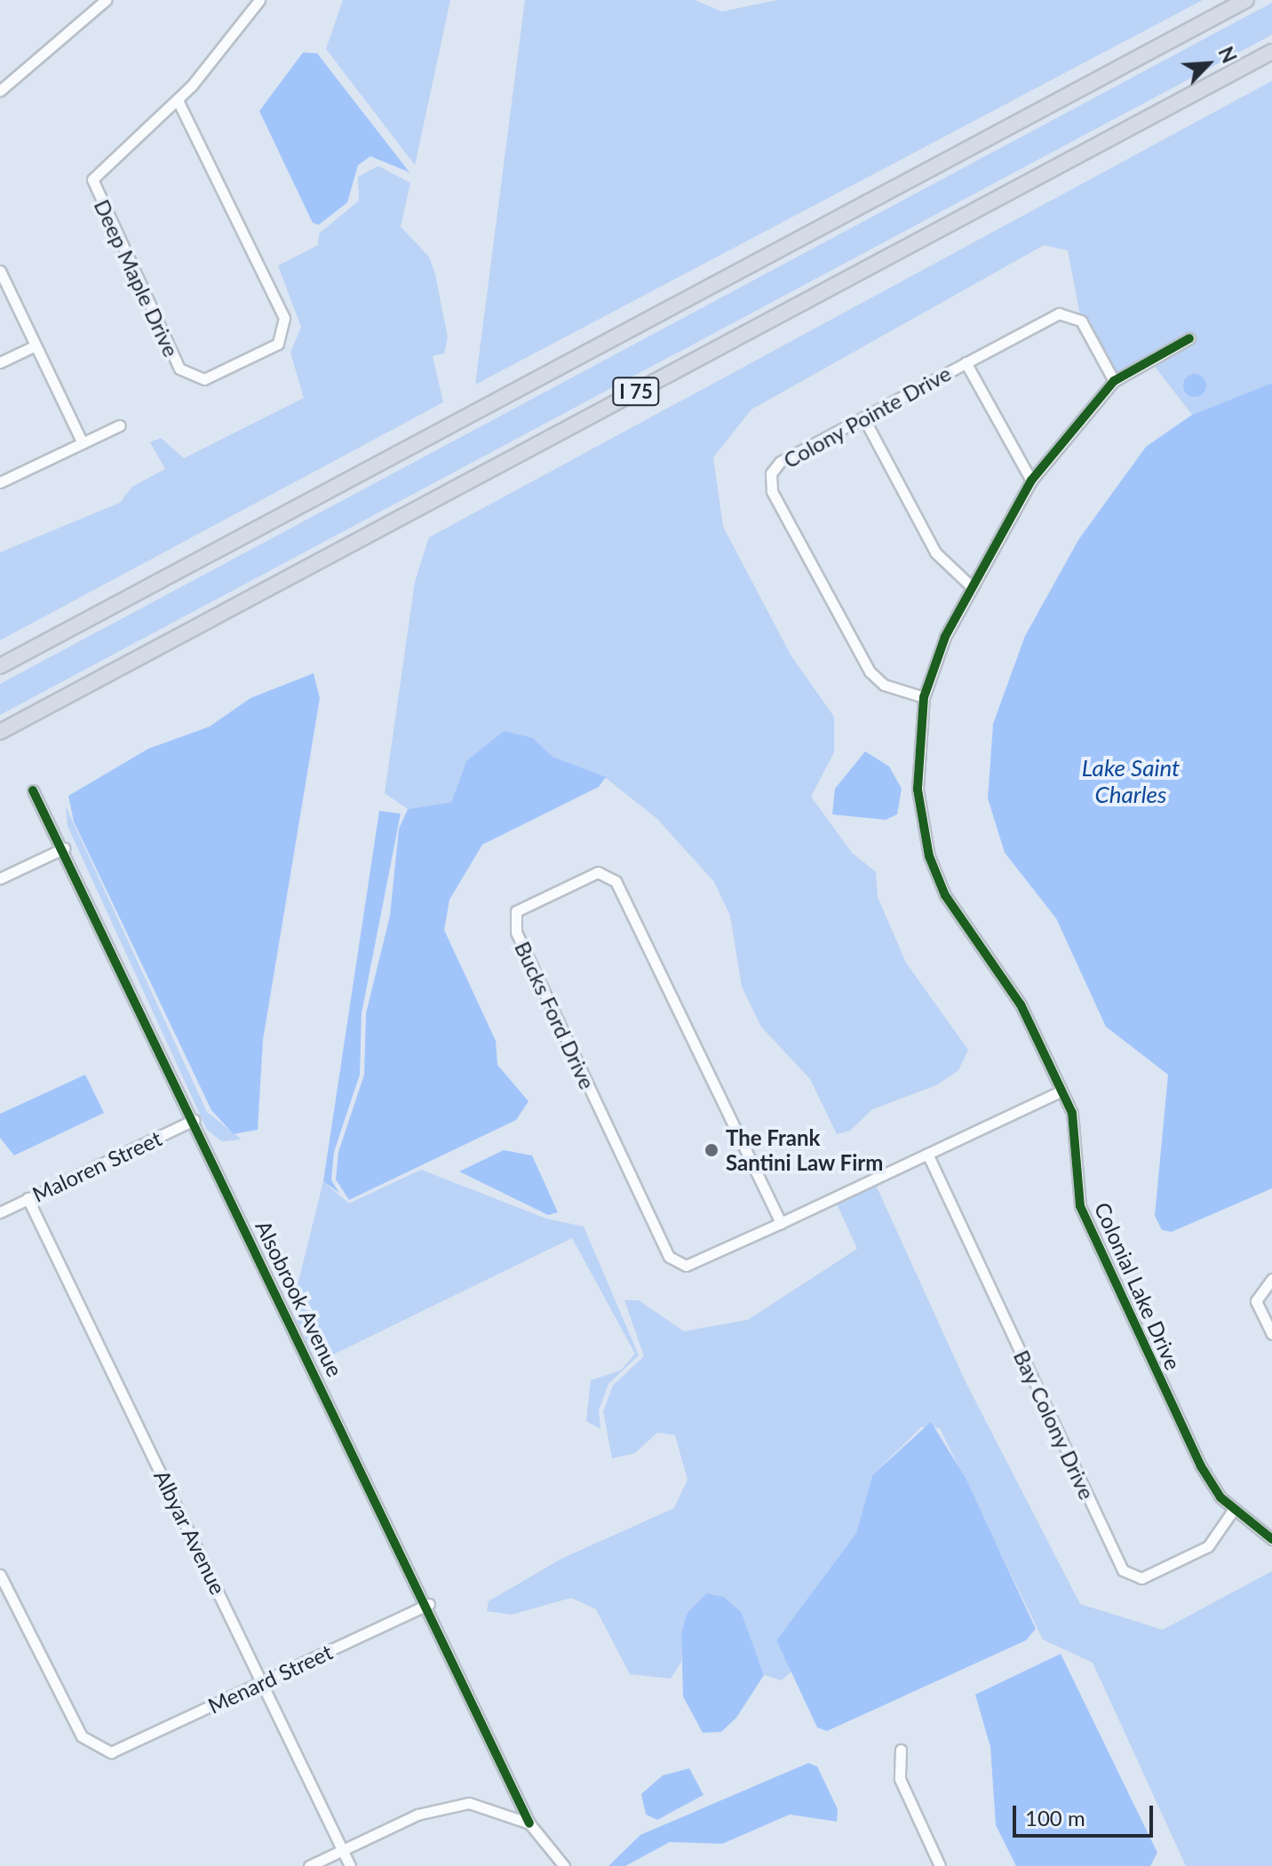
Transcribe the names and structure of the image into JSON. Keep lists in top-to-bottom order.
{
  "streets": {
    "highway": ["I 75"],
    "street": [
      "Deep Maple Drive",
      "Colony Pointe Drive",
      "Bucks Ford Drive",
      "Maloren Street",
      "Colonial Lake Drive",
      "Alsobrook Avenue",
      "Bay Colony Drive",
      "Albyar Avenue",
      "Menard Street"
    ]
  },
  "crossings": [
    ["Colony Pointe Drive", "Colonial Lake Drive"],
    ["Bucks Ford Drive", "Colonial Lake Drive"],
    ["Bucks Ford Drive", "Bay Colony Drive"],
    ["Maloren Street", "Alsobrook Avenue"],
    ["Maloren Street", "Albyar Avenue"],
    ["Colonial Lake Drive", "Bay Colony Drive"],
    ["Alsobrook Avenue", "Menard Street"],
    ["Albyar Avenue", "Menard Street"]
  ],
  "water": ["Lake Saint Charles"],
  "places": ["The Frank Santini Law Firm"],
  "scale_bar": "100 m",
  "north": "top right"
}
